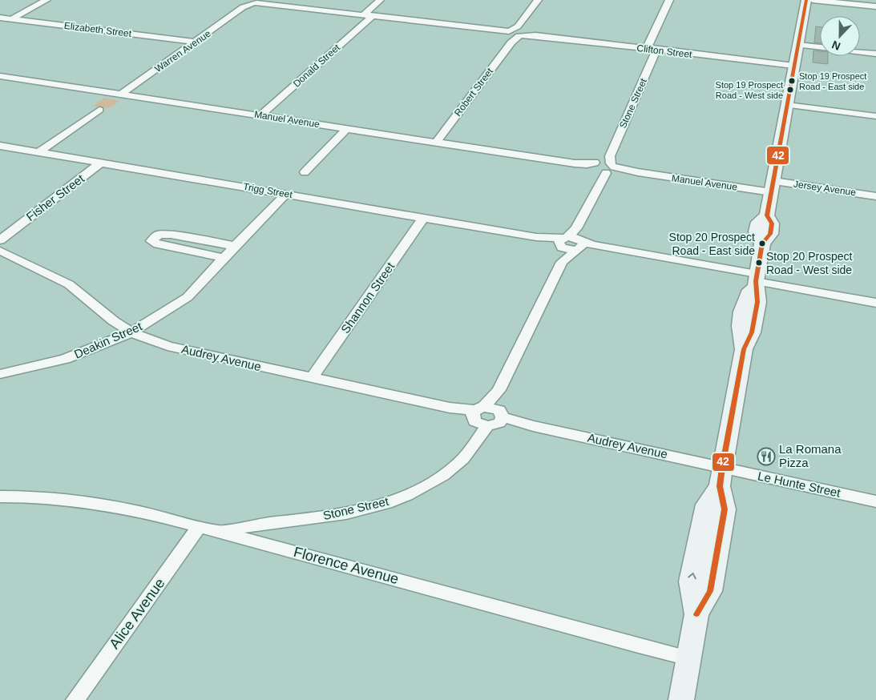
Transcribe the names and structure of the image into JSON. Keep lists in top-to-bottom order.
{
  "streets": {
    "street": [
      "Elizabeth Street",
      "Warren Avenue",
      "Clifton Street",
      "Donald Street",
      "Robert Street",
      "Stone Street",
      "Manuel Avenue",
      "Jersey Avenue",
      "Trigg Street",
      "Fisher Street",
      "Shannon Street",
      "Deakin Street",
      "Audrey Avenue",
      "Le Hunte Street",
      "Florence Avenue",
      "Alice Avenue"
    ]
  },
  "crossings": [
    ["Elizabeth Street", "Warren Avenue"],
    ["Warren Avenue", "Clifton Street"],
    ["Warren Avenue", "Manuel Avenue"],
    ["Clifton Street", "Donald Street"],
    ["Clifton Street", "Robert Street"],
    ["Clifton Street", "Stone Street"],
    ["Donald Street", "Manuel Avenue"],
    ["Robert Street", "Manuel Avenue"],
    ["Stone Street", "Manuel Avenue"],
    ["Stone Street", "Trigg Street"],
    ["Stone Street", "Audrey Avenue"],
    ["Stone Street", "Florence Avenue"],
    ["Manuel Avenue", "Jersey Avenue"],
    ["Trigg Street", "Fisher Street"],
    ["Trigg Street", "Shannon Street"],
    ["Trigg Street", "Deakin Street"],
    ["Shannon Street", "Audrey Avenue"],
    ["Deakin Street", "Audrey Avenue"],
    ["Audrey Avenue", "Le Hunte Street"],
    ["Florence Avenue", "Alice Avenue"]
  ],
  "places": {
    "other": [
      "Stop 19 Prospect Road - East side",
      "Stop 19 Prospect Road - West side",
      "Stop 20 Prospect Road - East side",
      "Stop 20 Prospect Road - West side"
    ],
    "restaurant": ["La Romana Pizza"]
  },
  "lines": ["transit line 42"],
  "north": "bottom"
}
